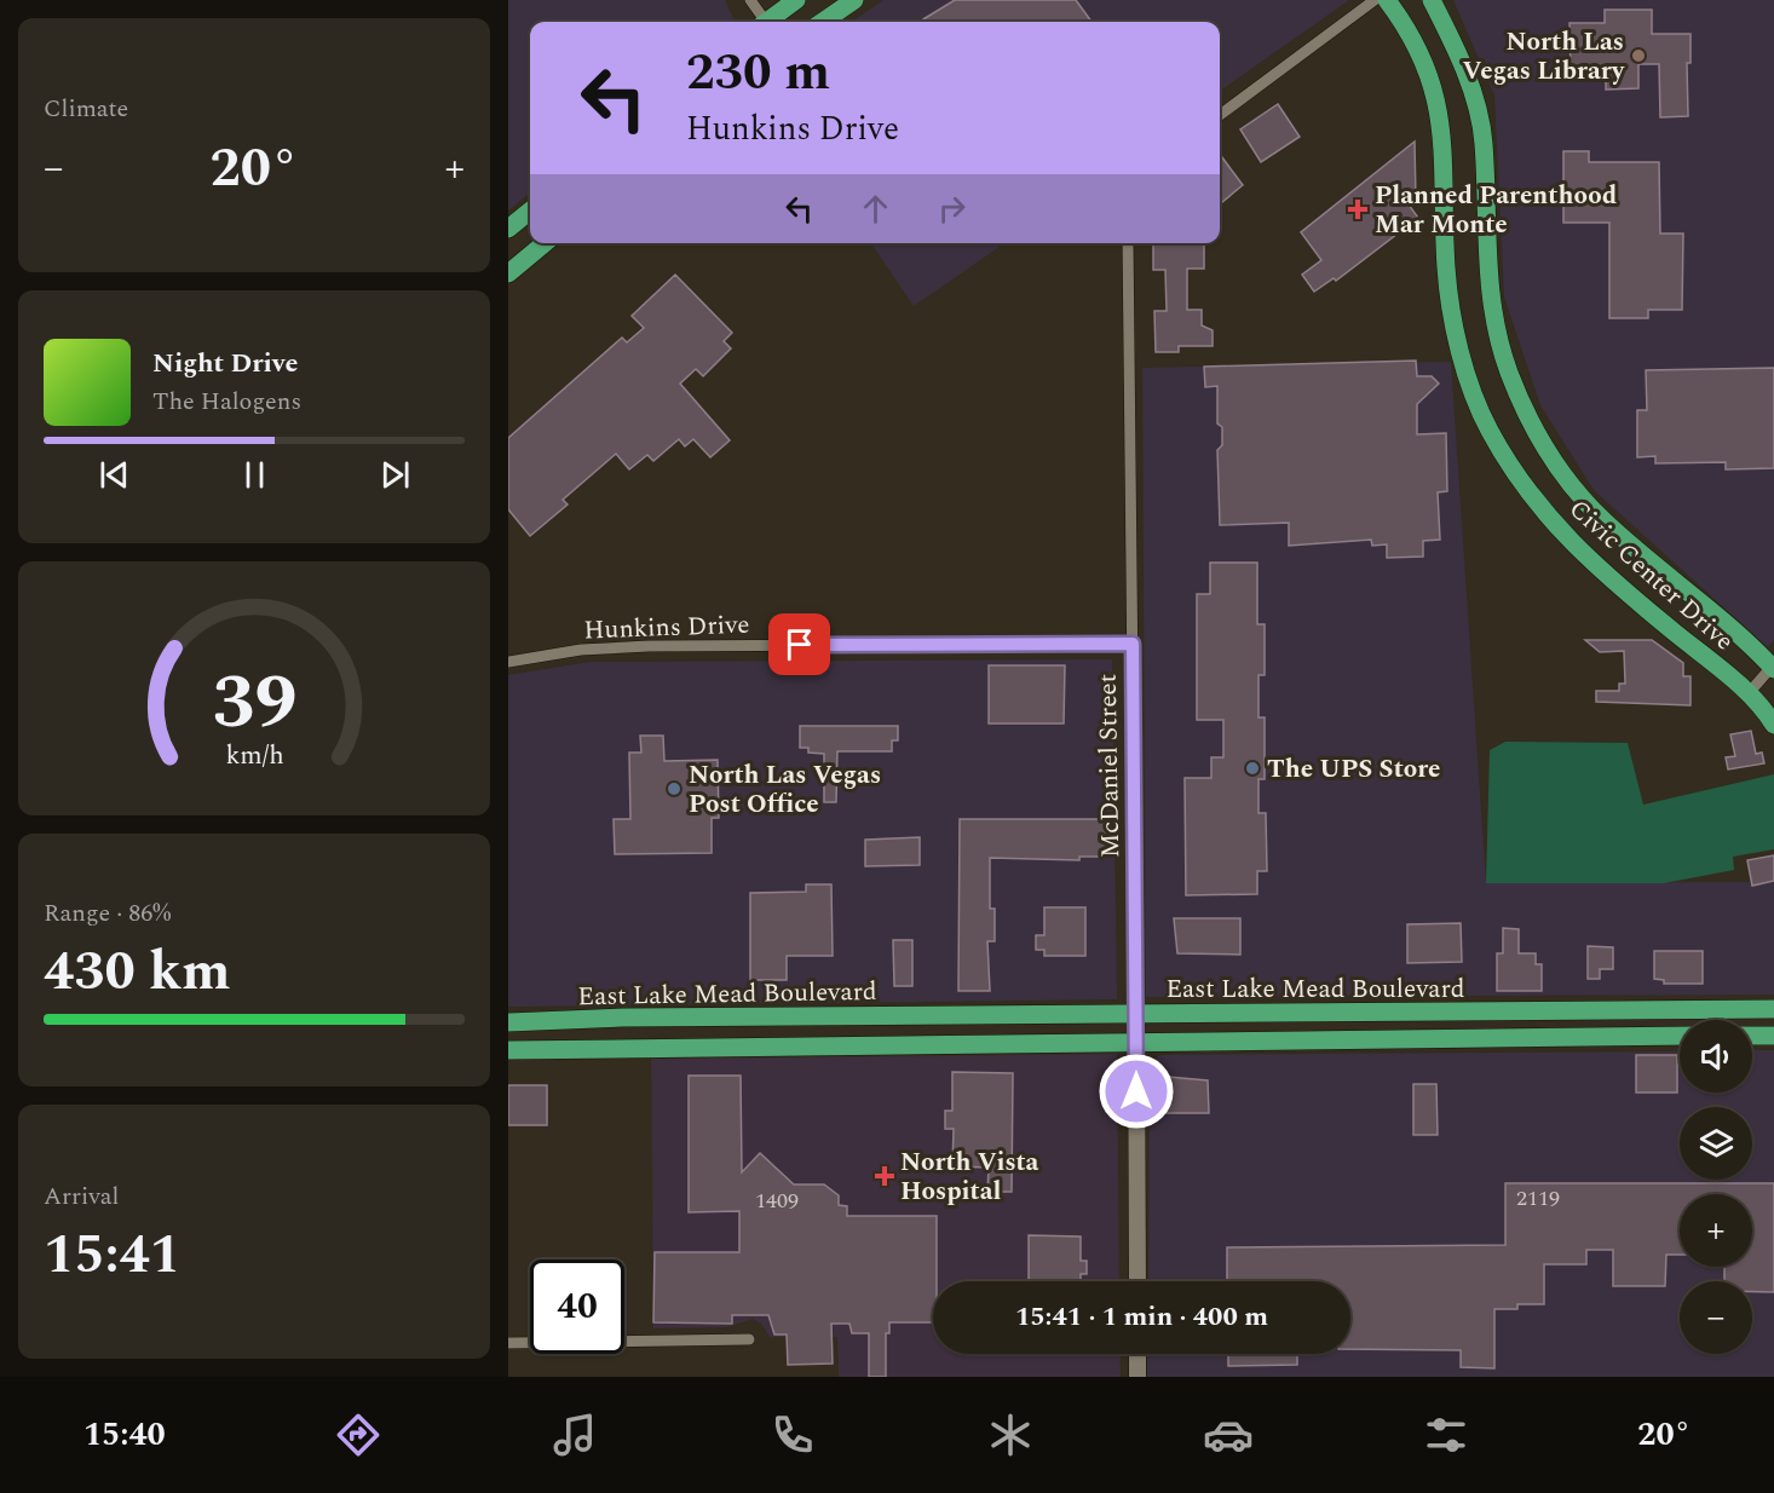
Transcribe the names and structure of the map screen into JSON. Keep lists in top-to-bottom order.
{
  "streets": {
    "main road": ["Civic Center Drive", "East Lake Mead Boulevard"],
    "street": ["Hunkins Drive", "McDaniel Street"]
  },
  "crossings": [
    ["Hunkins Drive", "McDaniel Street"],
    ["McDaniel Street", "East Lake Mead Boulevard"]
  ],
  "places": {
    "other": ["North Las Vegas Library", "The UPS Store", "North Las Vegas Post Office"],
    "health": ["Planned Parenthood Mar Monte", "North Vista Hospital"]
  },
  "house_numbers": ["2119", "1409"],
  "page": {
    "tile": [
      "Climate",
      ["Range · 86%", "430 km"],
      ["Arrival", "15:41"]
    ],
    "turn": ["230 m", "Hunkins Drive"],
    "heat": ["−", "20°", "+"],
    "song": ["Night Drive", "The Halogens"],
    "map_buttons": ["+", "−"],
    "limit": "40",
    "trip": "15:41 · 1 min · 400 m",
    "tabs": ["15:40", "20°"],
    "gauge": ["39", "km/h"]
  }
}
